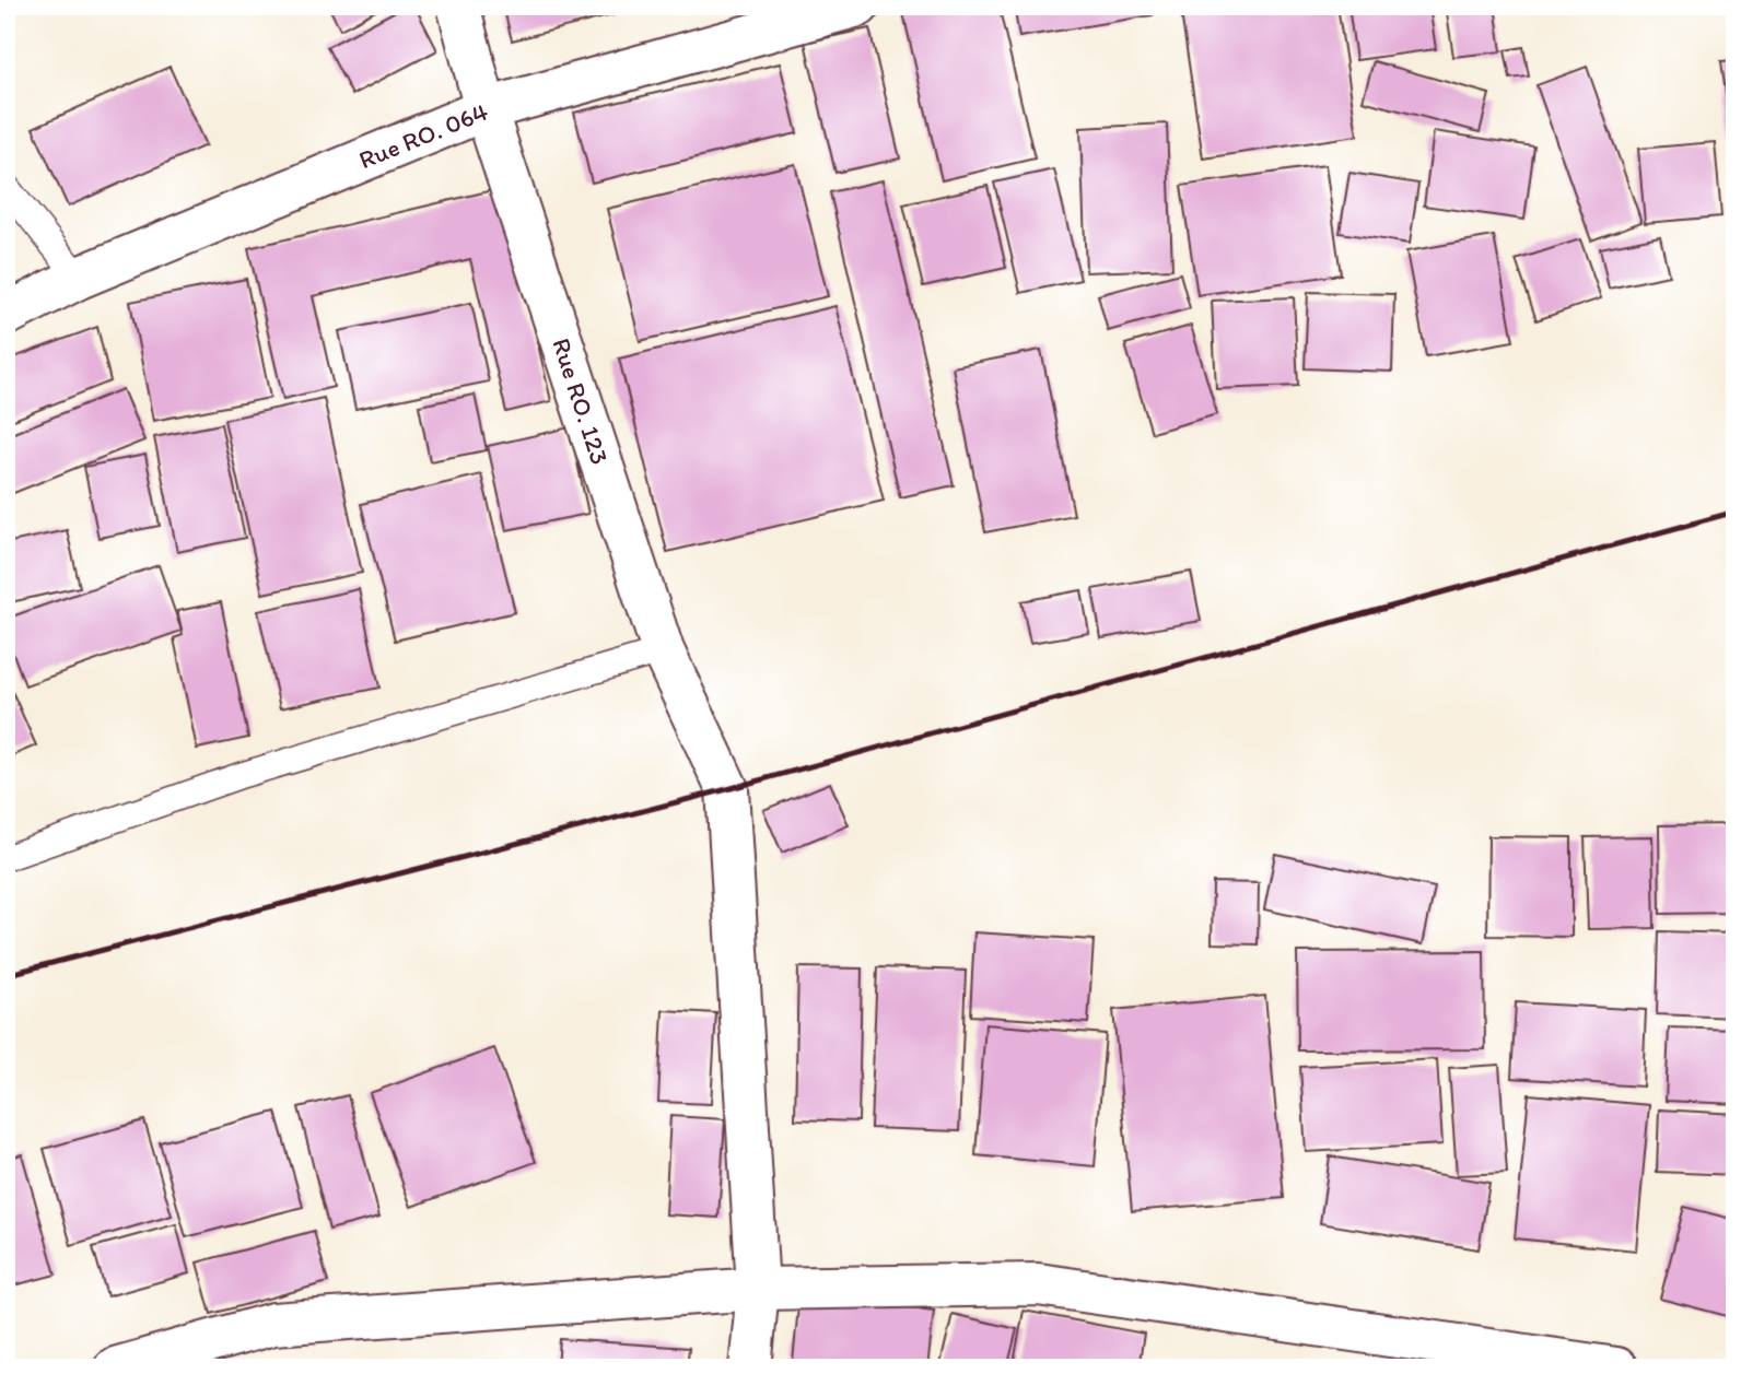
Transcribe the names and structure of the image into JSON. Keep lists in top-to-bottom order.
{
  "streets": {
    "street": ["Rue RO. 064", "Rue RO. 123"]
  },
  "crossings": [
    ["Rue RO. 064", "Rue RO. 123"]
  ]
}
